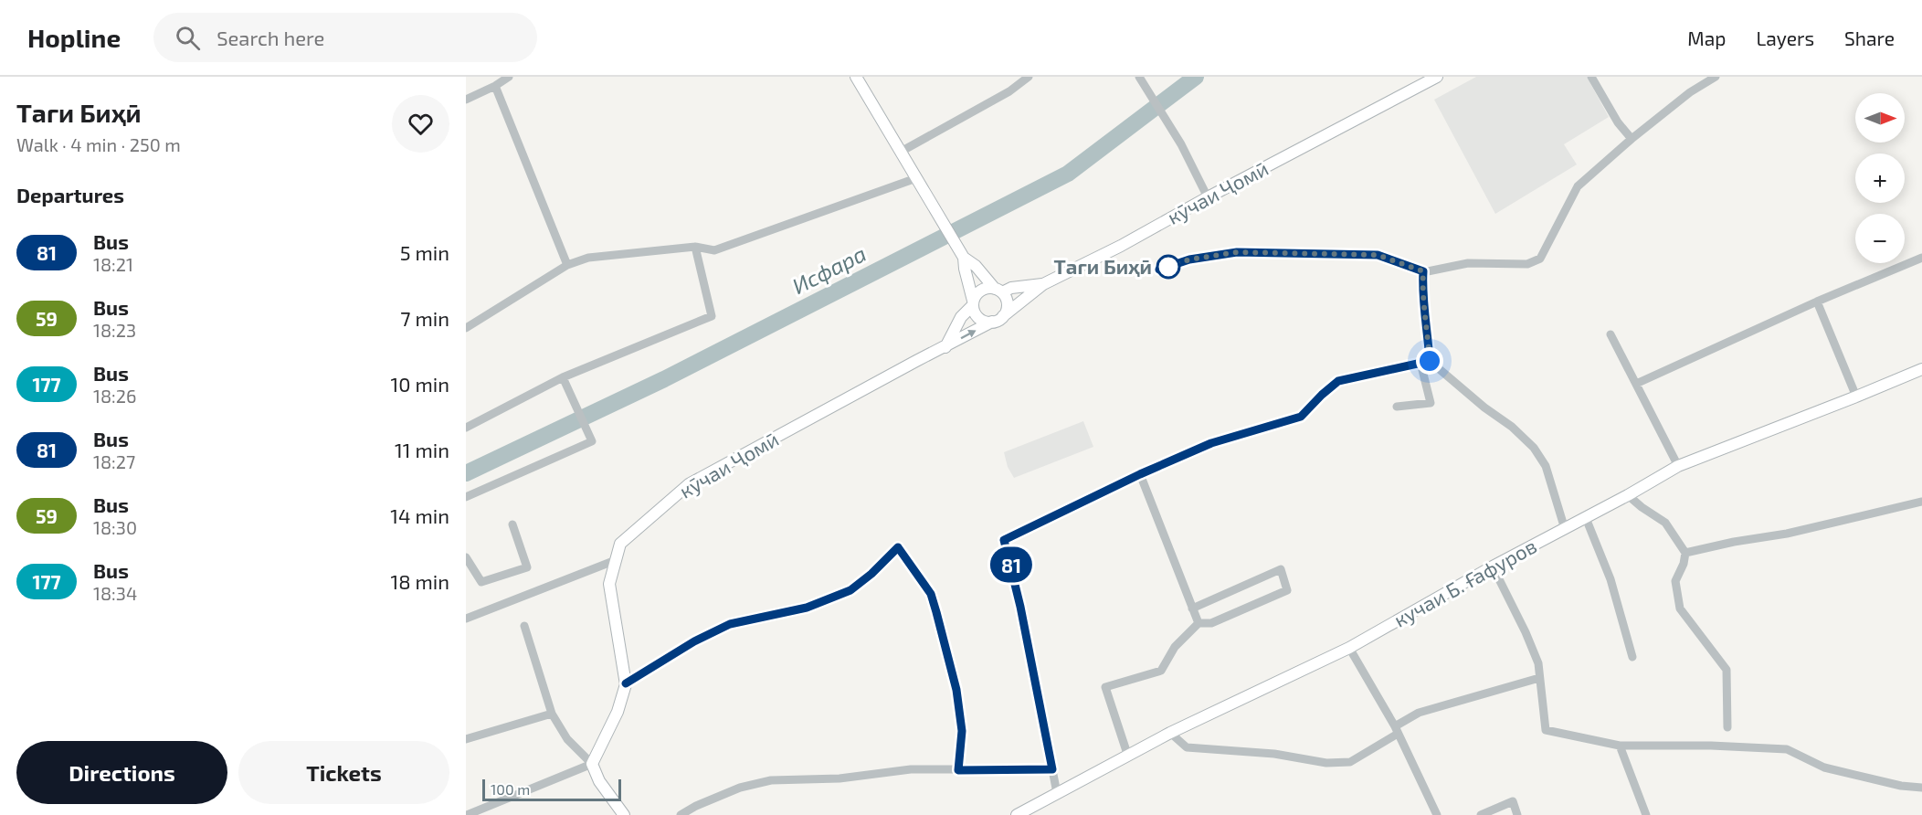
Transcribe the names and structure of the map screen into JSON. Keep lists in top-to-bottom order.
{
  "streets": {
    "main road": ["кӯчаи Ҷомӣ", "кучаи Б. Ғафуров"]
  },
  "water": ["Исфара"],
  "places": ["Таги Биҳӣ"],
  "lines": ["bus line 81"],
  "scale_bar": "100 m",
  "north": "right",
  "page": {
    "header": "Hopline",
    "search": "Search here",
    "nav": ["Map", "Layers", "Share"],
    "heading": [
      ["Таги Биҳӣ", "Walk · 4 min · 250 m"],
      "Departures"
    ],
    "on_map": "81",
    "map_buttons": ["+", "−"],
    "list": [
      {
        "mark": "81",
        "name": "Bus",
        "note": "18:21",
        "value": "5 min"
      },
      {
        "mark": "59",
        "name": "Bus",
        "note": "18:23",
        "value": "7 min"
      },
      {
        "mark": "177",
        "name": "Bus",
        "note": "18:26",
        "value": "10 min"
      },
      {
        "mark": "81",
        "name": "Bus",
        "note": "18:27",
        "value": "11 min"
      },
      {
        "mark": "59",
        "name": "Bus",
        "note": "18:30",
        "value": "14 min"
      },
      {
        "mark": "177",
        "name": "Bus",
        "note": "18:34",
        "value": "18 min"
      }
    ],
    "buttons": ["Directions", "Tickets"],
    "scale": "100 m"
  }
}
